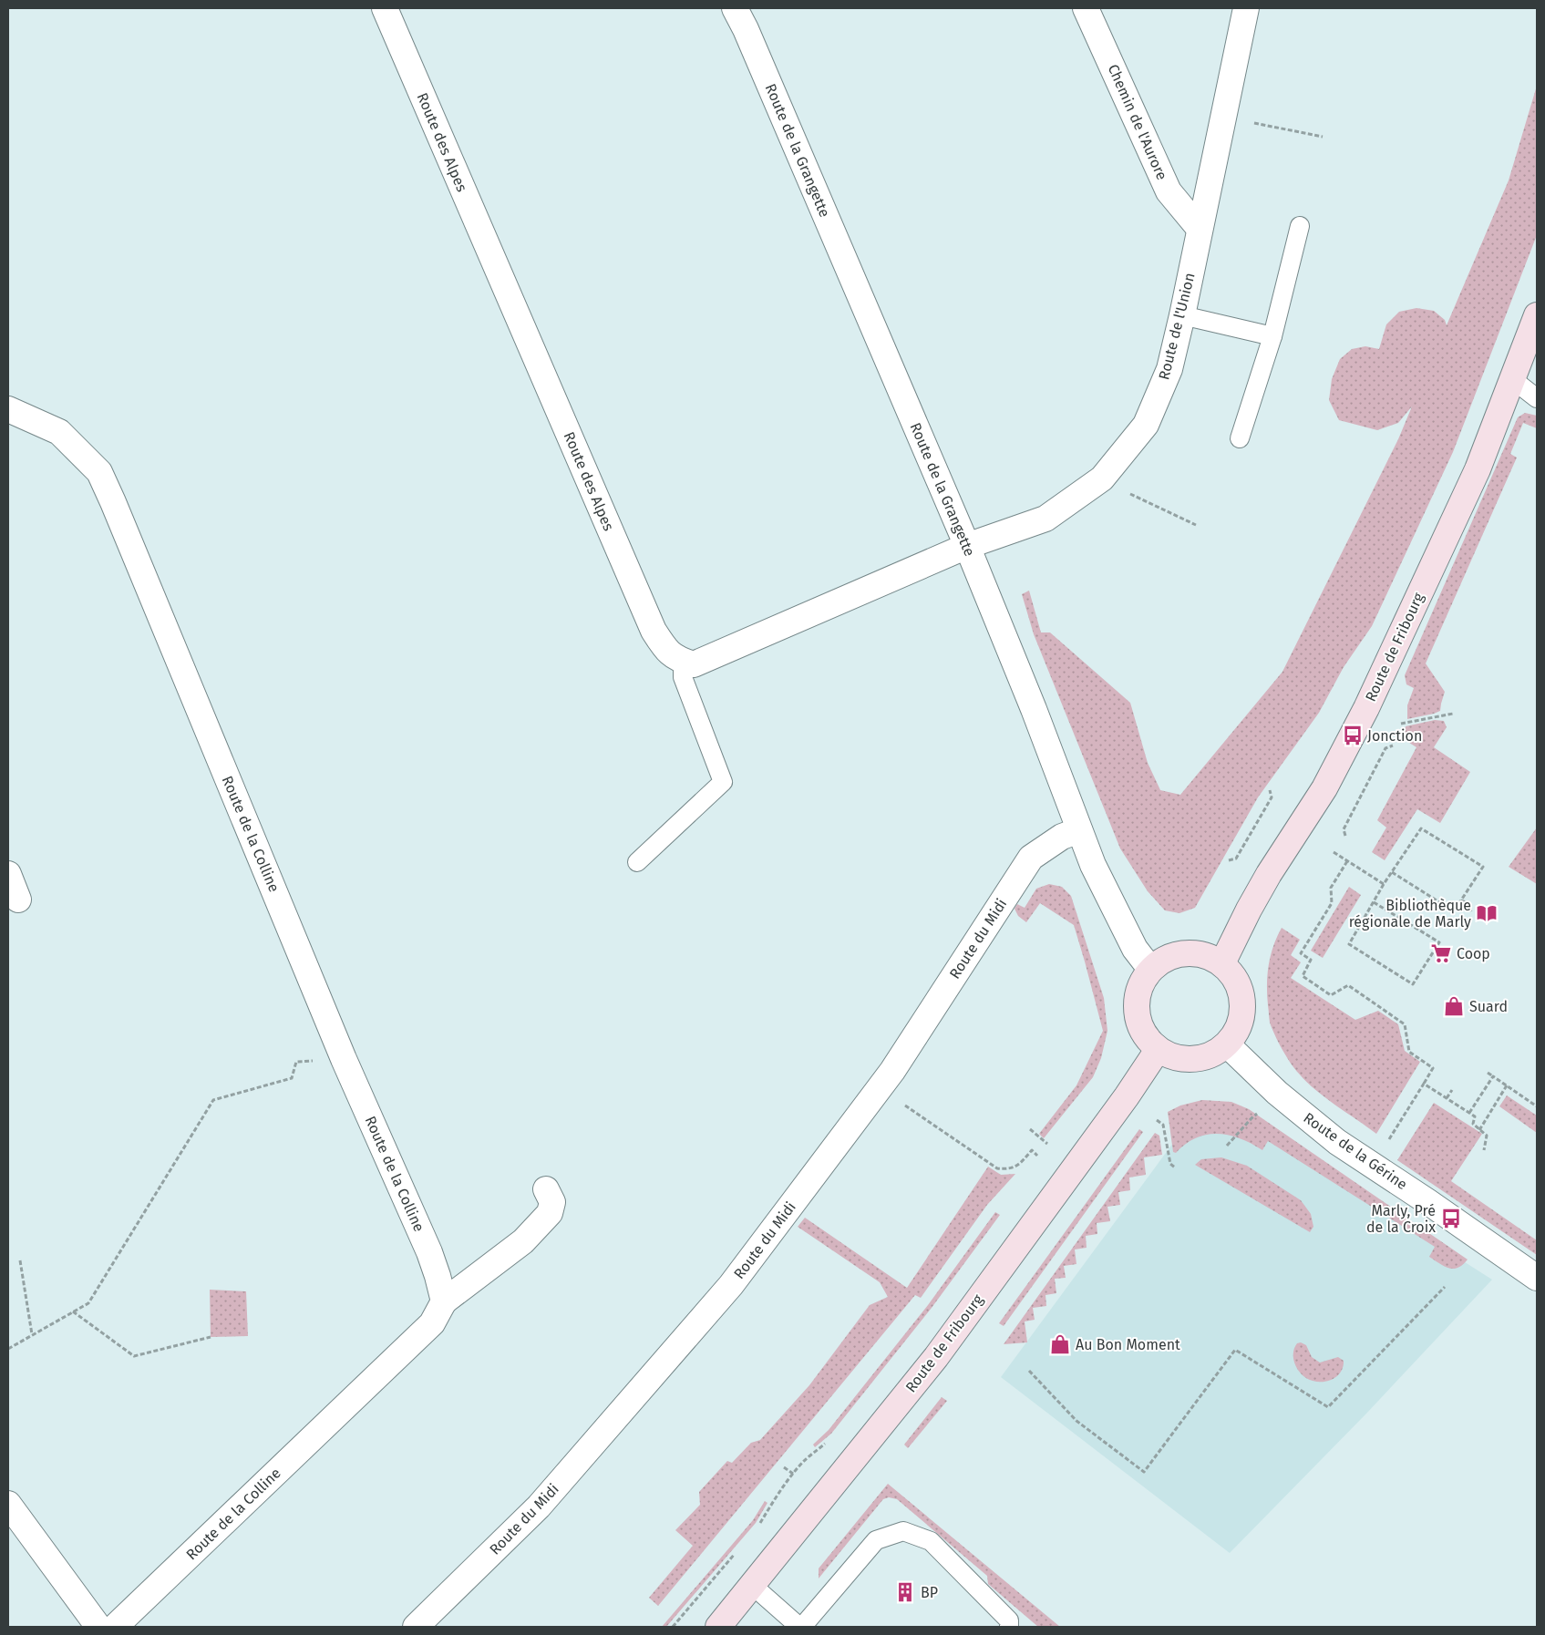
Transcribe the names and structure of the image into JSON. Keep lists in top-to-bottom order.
{
  "streets": {
    "main road": ["Route de Fribourg"],
    "street": [
      "Chemin de l'Aurore",
      "Route des Alpes",
      "Route de la Grangette",
      "Route de l'Union",
      "Route de la Colline",
      "Route du Midi",
      "Route de la Gérine"
    ]
  },
  "crossings": [
    ["Chemin de l'Aurore", "Route de l'Union"],
    ["Route de la Grangette", "Route de l'Union"],
    ["Route de la Grangette", "Route de Fribourg"],
    ["Route de la Grangette", "Route du Midi"],
    ["Route de la Grangette", "Route de la Gérine"],
    ["Route de Fribourg", "Route de la Gérine"]
  ],
  "places": {
    "bus stop": ["Jonction", "Marly, Pré de la Croix"],
    "library": ["Bibliothèque régionale de Marly"],
    "supermarket": ["Coop"],
    "shop": ["Suard", "Au Bon Moment"],
    "building": ["BP"]
  }
}
